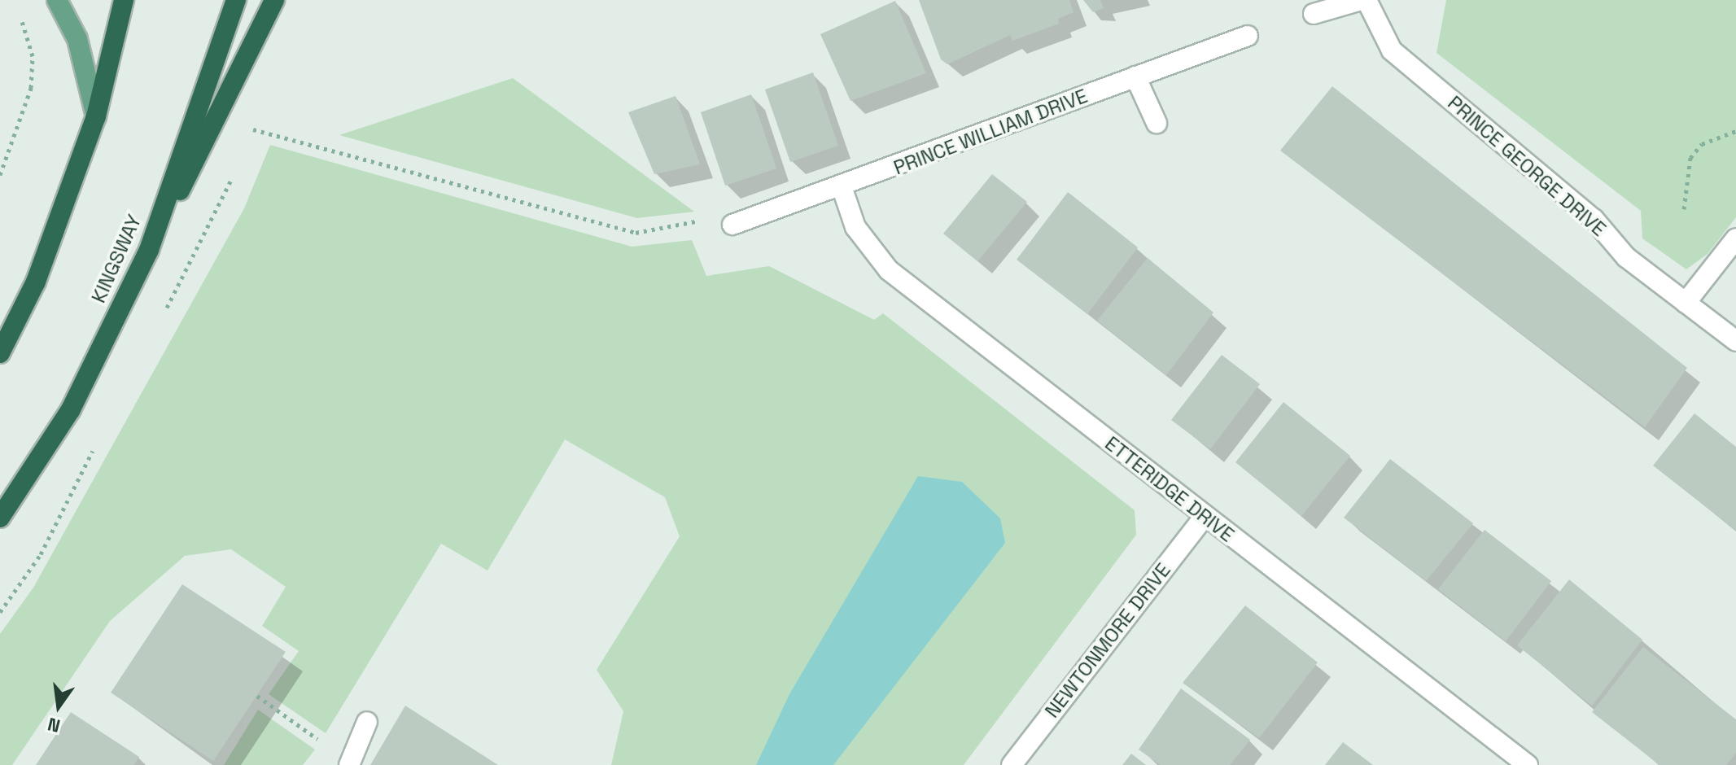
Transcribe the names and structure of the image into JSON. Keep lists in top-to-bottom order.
{
  "streets": {
    "highway": ["KINGSWAY"],
    "street": [
      "PRINCE WILLIAM DRIVE",
      "PRINCE GEORGE DRIVE",
      "ETTERIDGE DRIVE",
      "NEWTONMORE DRIVE"
    ]
  },
  "crossings": [
    ["PRINCE WILLIAM DRIVE", "ETTERIDGE DRIVE"],
    ["ETTERIDGE DRIVE", "NEWTONMORE DRIVE"]
  ],
  "north": "bottom"
}
